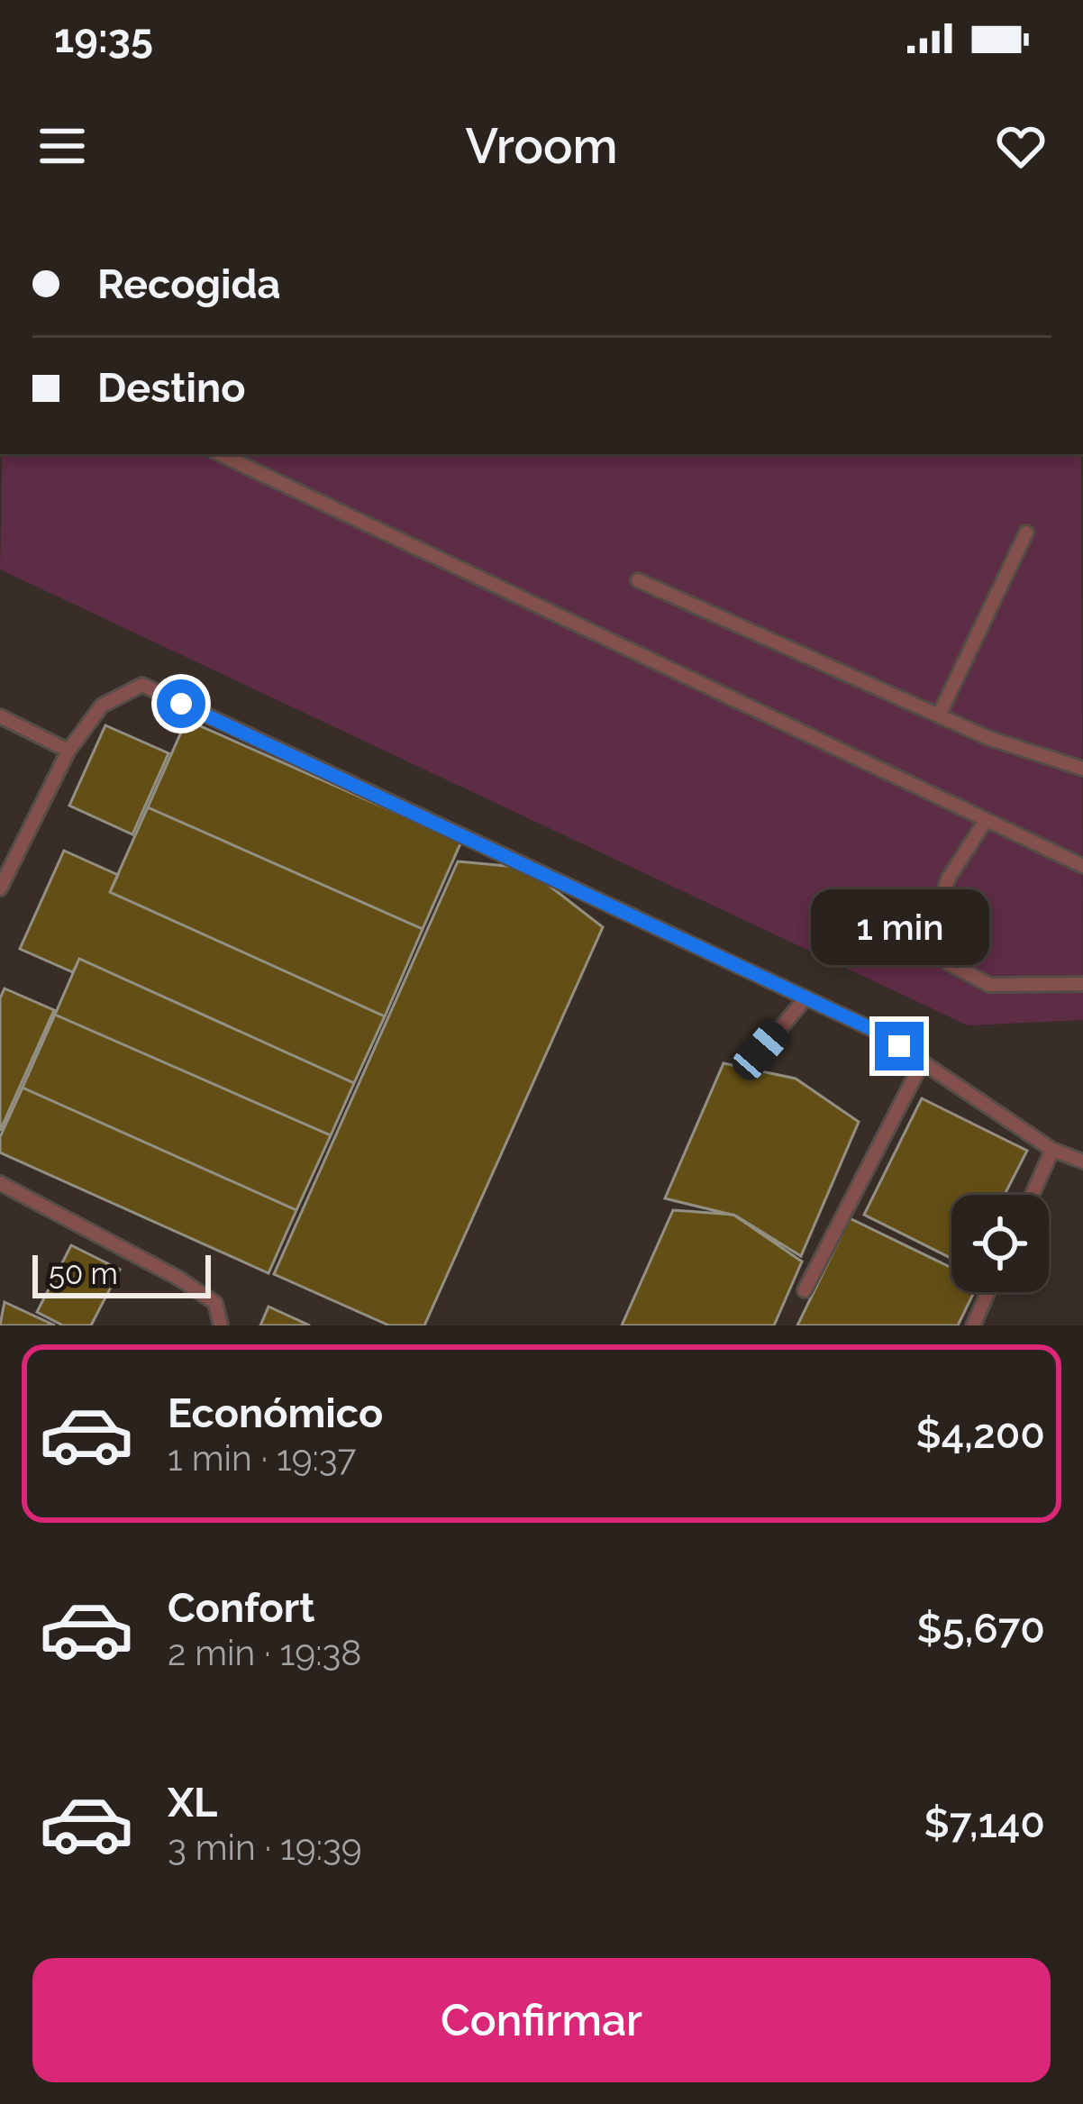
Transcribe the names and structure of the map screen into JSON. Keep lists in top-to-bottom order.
{
  "scale_bar": "50 m",
  "page": {
    "status": "19:35",
    "header": "Vroom",
    "banner": ["Recogida", "Destino"],
    "bubble": "1 min",
    "scale": "50 m",
    "list": [
      {
        "name": "Económico",
        "note": "1 min · 19:37",
        "value": "$4,200"
      },
      {
        "name": "Confort",
        "note": "2 min · 19:38",
        "value": "$5,670"
      },
      {
        "name": "XL",
        "note": "3 min · 19:39",
        "value": "$7,140"
      }
    ],
    "buttons": "Confirmar"
  }
}
